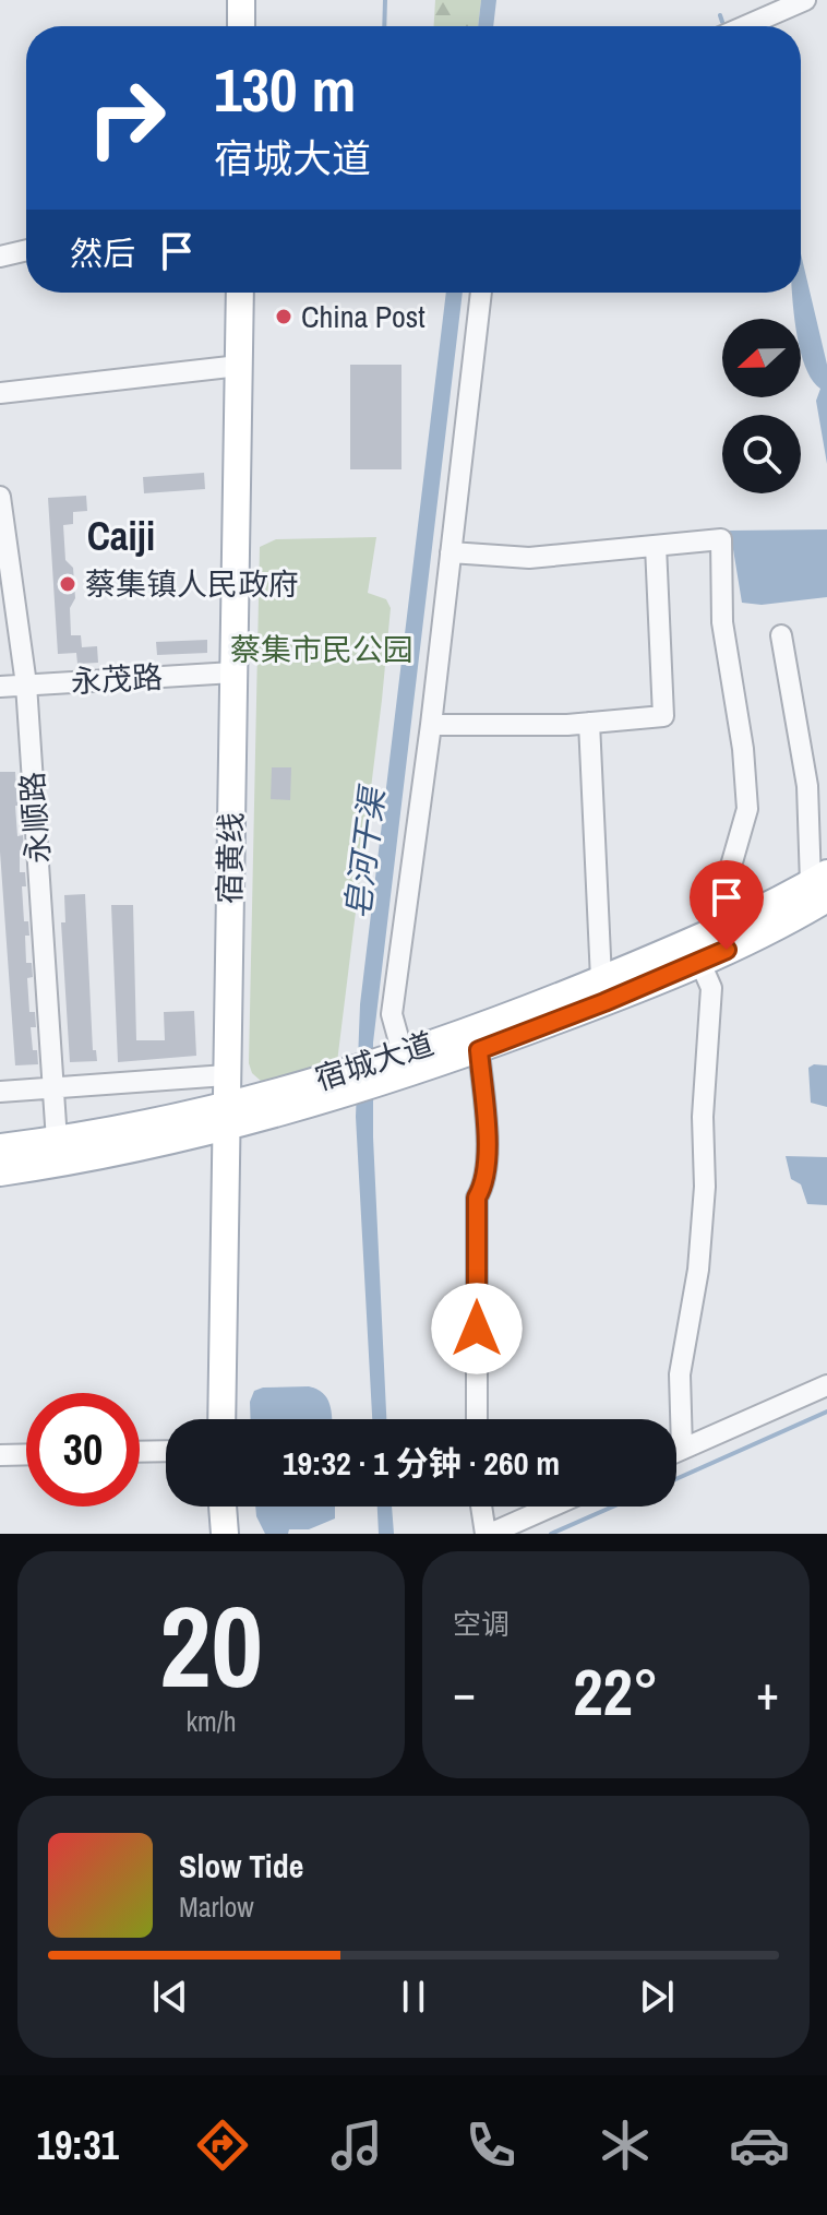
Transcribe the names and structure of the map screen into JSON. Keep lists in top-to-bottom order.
{
  "streets": {
    "main road": ["宿黄线", "宿城大道"],
    "street": ["永茂路", "永顺路"]
  },
  "crossings": [
    ["永茂路", "永顺路"],
    ["永茂路", "宿黄线"],
    ["永顺路", "宿城大道"],
    ["宿黄线", "宿城大道"]
  ],
  "districts": ["Caiji"],
  "water": ["皂河干渠"],
  "parks": ["蔡集市民公园"],
  "places": ["China Post", "蔡集镇人民政府"],
  "north": "left",
  "page": {
    "turn": ["130 m", "宿城大道"],
    "then": "然后",
    "limit": "30",
    "trip": "19:32 · 1 分钟 · 260 m",
    "tile": [
      ["20", "km/h"],
      "空调"
    ],
    "heat": ["−", "22°", "+"],
    "song": ["Slow Tide", "Marlow"],
    "tabs": "19:31"
  }
}
